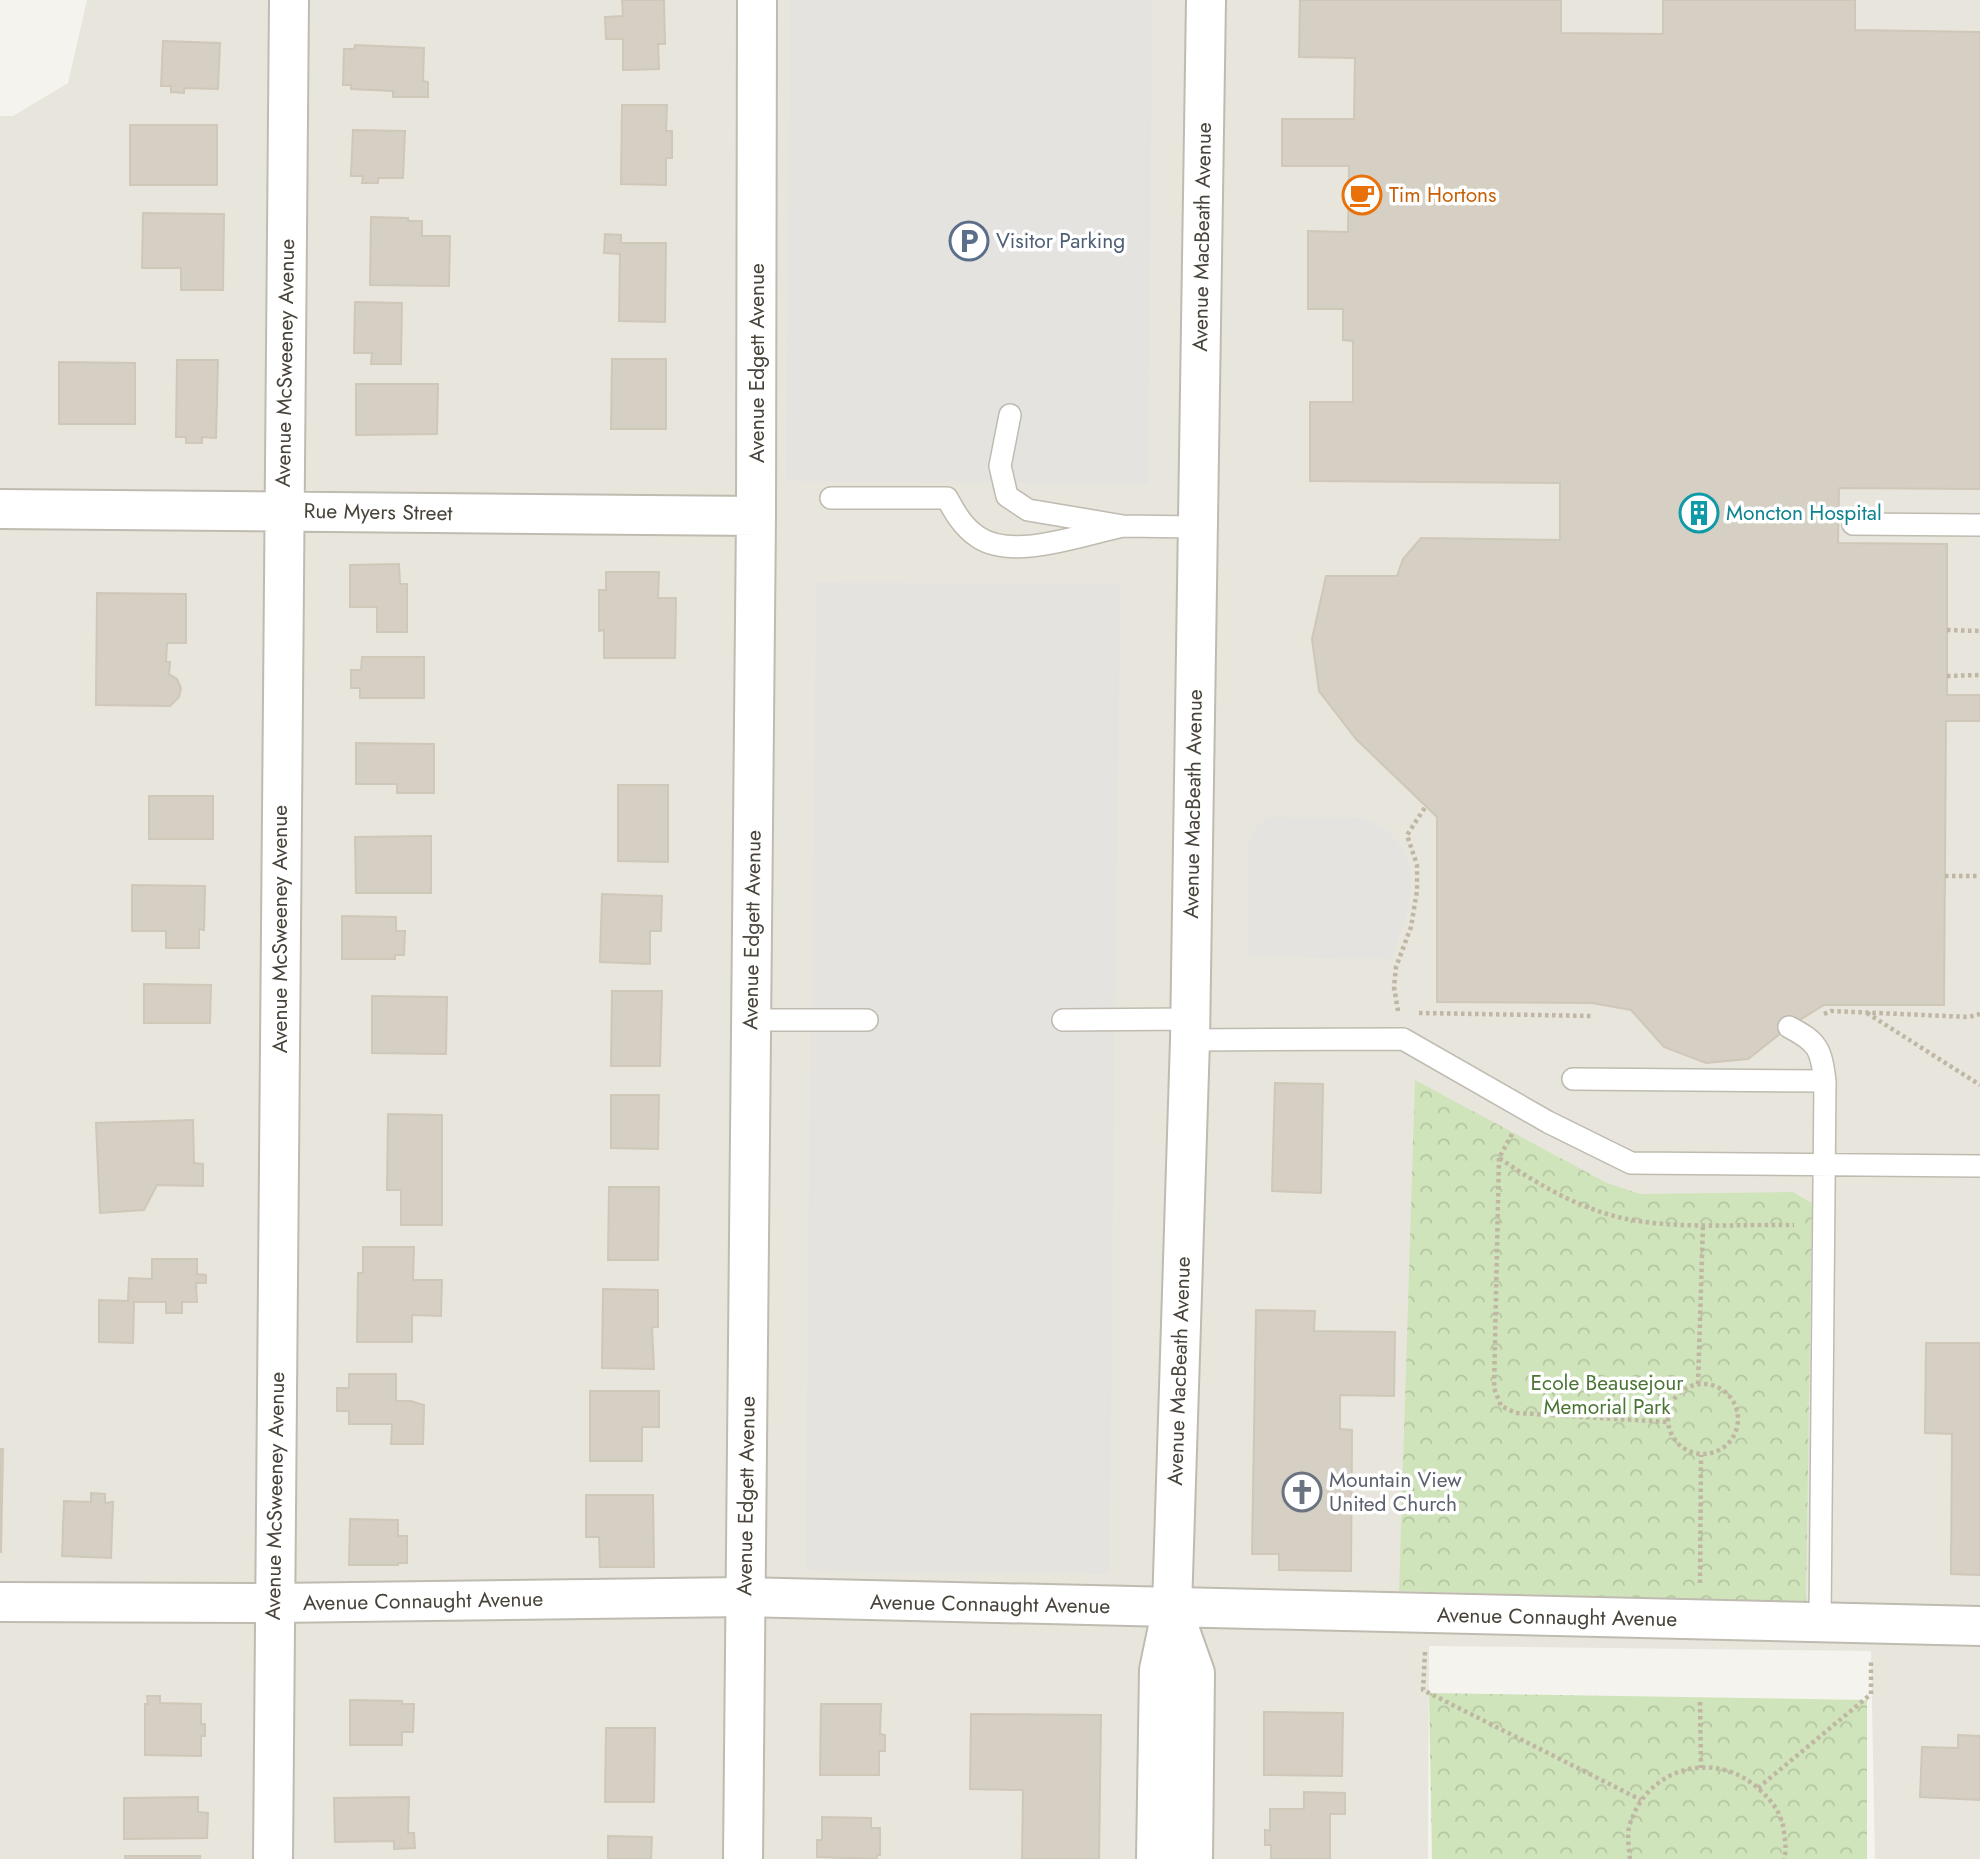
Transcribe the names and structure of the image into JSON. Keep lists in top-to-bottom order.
{
  "streets": {
    "street": [
      "Avenue MacBeath Avenue",
      "Avenue McSweeney Avenue",
      "Avenue Edgett Avenue",
      "Rue Myers Street",
      "Avenue Connaught Avenue"
    ]
  },
  "crossings": [
    ["Avenue MacBeath Avenue", "Avenue Connaught Avenue"],
    ["Avenue McSweeney Avenue", "Rue Myers Street"],
    ["Avenue McSweeney Avenue", "Avenue Connaught Avenue"],
    ["Avenue Edgett Avenue", "Rue Myers Street"],
    ["Avenue Edgett Avenue", "Avenue Connaught Avenue"]
  ],
  "parks": ["Ecole Beausejour Memorial Park"],
  "places": {
    "cafe": ["Tim Hortons"],
    "parking": ["Visitor Parking"],
    "building": ["Moncton Hospital"],
    "church": ["Mountain View United Church"]
  }
}
